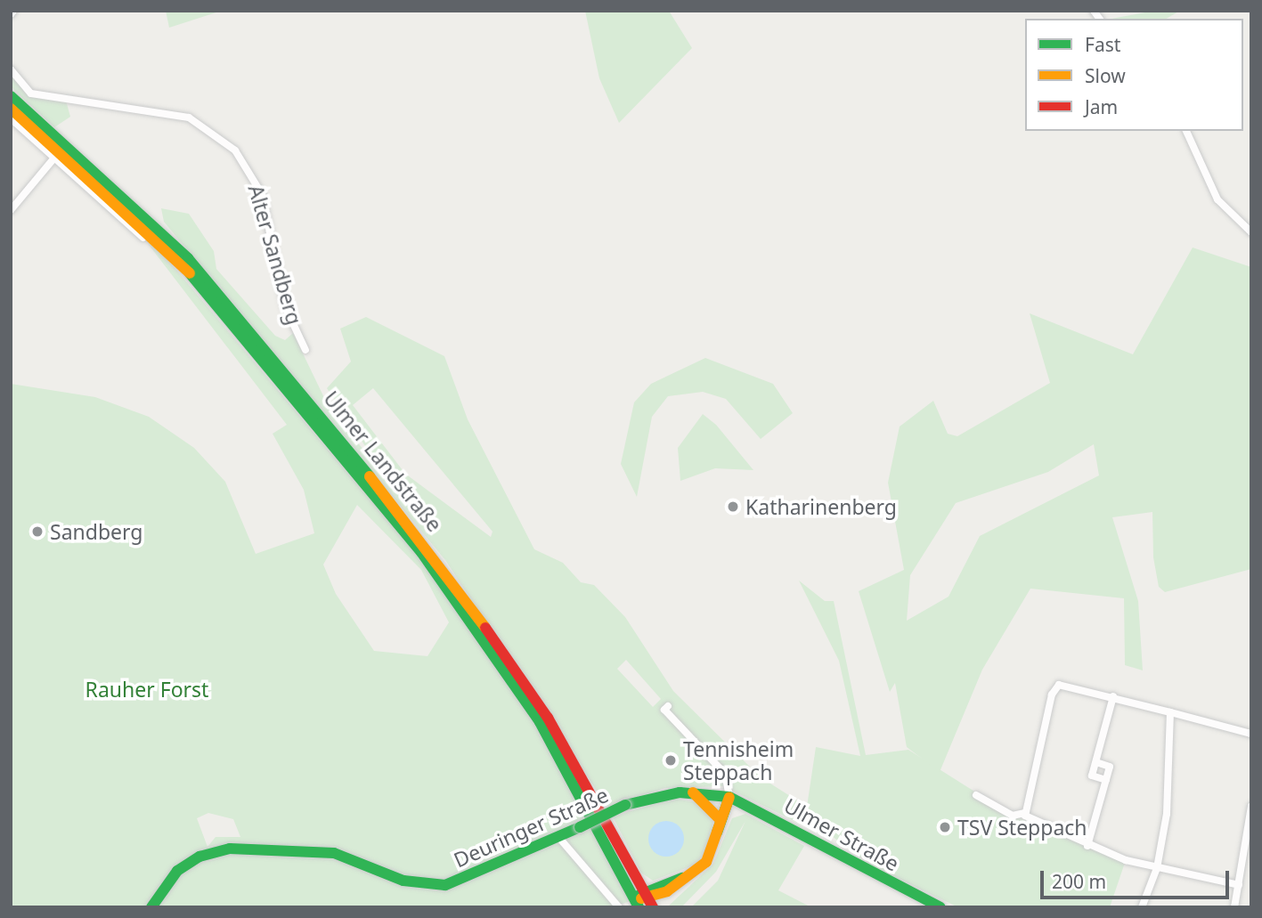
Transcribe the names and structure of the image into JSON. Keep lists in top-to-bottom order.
{
  "streets": {
    "main road": ["Ulmer Landstraße", "Deuringer Straße", "Ulmer Straße"],
    "street": ["Alter Sandberg"]
  },
  "crossings": [
    ["Deuringer Straße", "Ulmer Straße"]
  ],
  "parks": ["Rauher Forst"],
  "places": [
    "Katharinenberg",
    "Sandberg",
    "Tennisheim Steppach",
    "TSV Steppach"
  ],
  "legend": ["Fast", "Slow", "Jam"],
  "scale_bar": "200 m"
}
